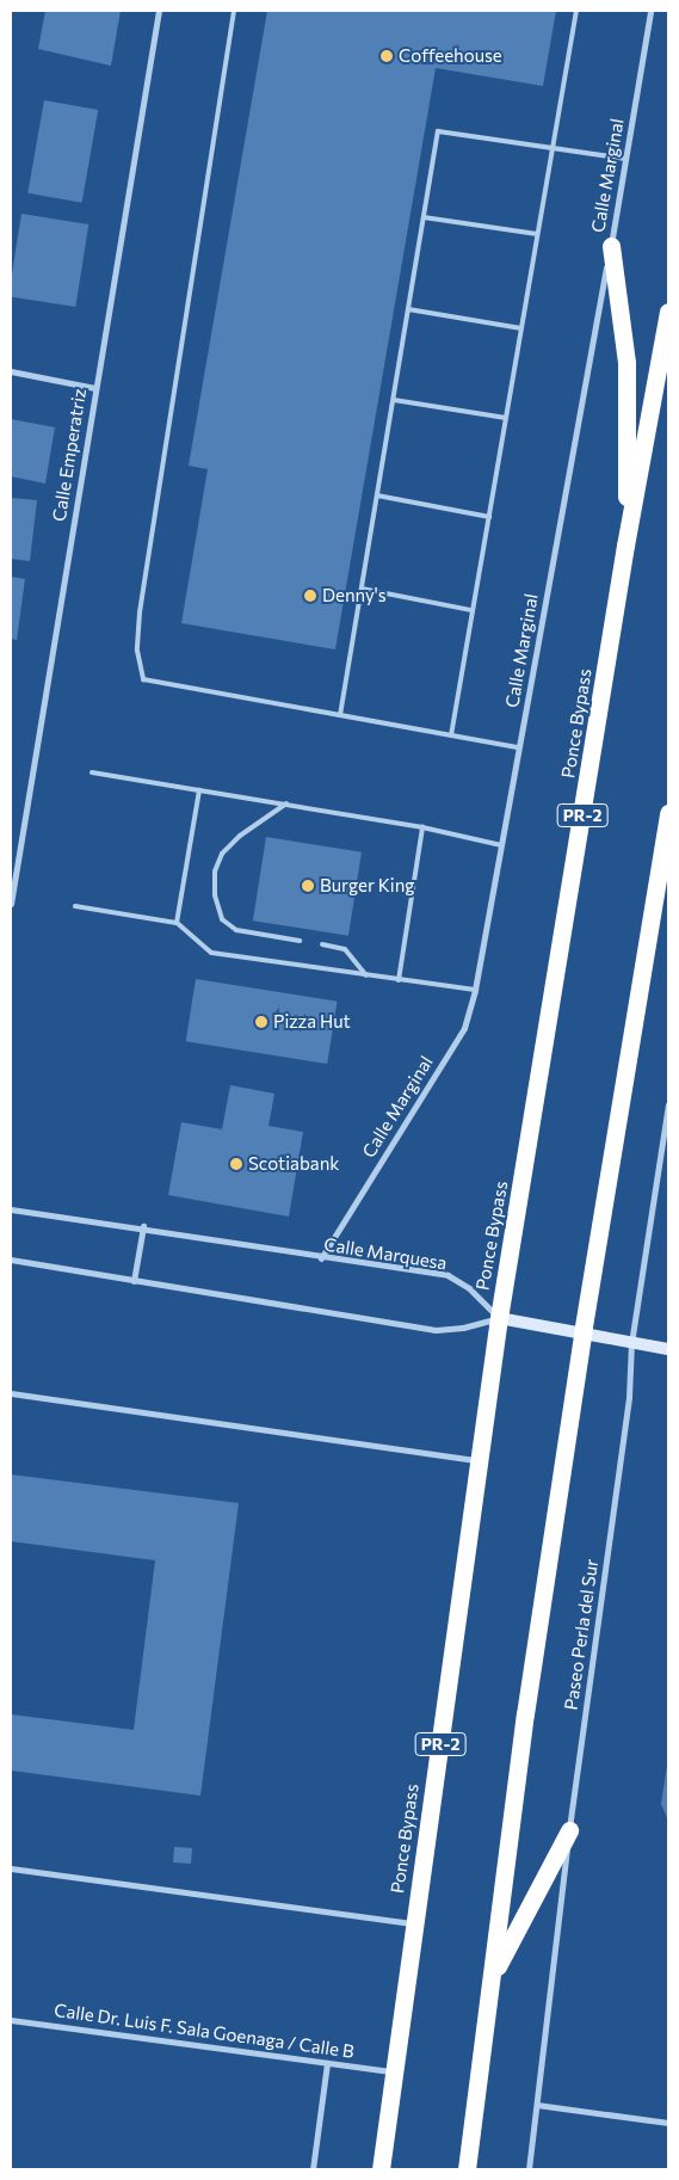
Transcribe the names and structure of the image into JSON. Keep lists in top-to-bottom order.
{
  "streets": {
    "highway": ["Ponce Bypass", "PR-2"],
    "street": [
      "Calle Marginal",
      "Calle Emperatriz",
      "Calle Marquesa",
      "Paseo Perla del Sur",
      "Calle Dr. Luis F. Sala Goenaga / Calle B"
    ]
  },
  "crossings": [
    ["Calle Marginal", "Calle Marquesa"],
    ["Ponce Bypass", "Calle Marquesa"],
    ["Ponce Bypass", "Calle Dr. Luis F. Sala Goenaga / Calle B"]
  ],
  "places": [
    "Coffeehouse",
    "Denny's",
    "Burger King",
    "Pizza Hut",
    "Scotiabank"
  ]
}
